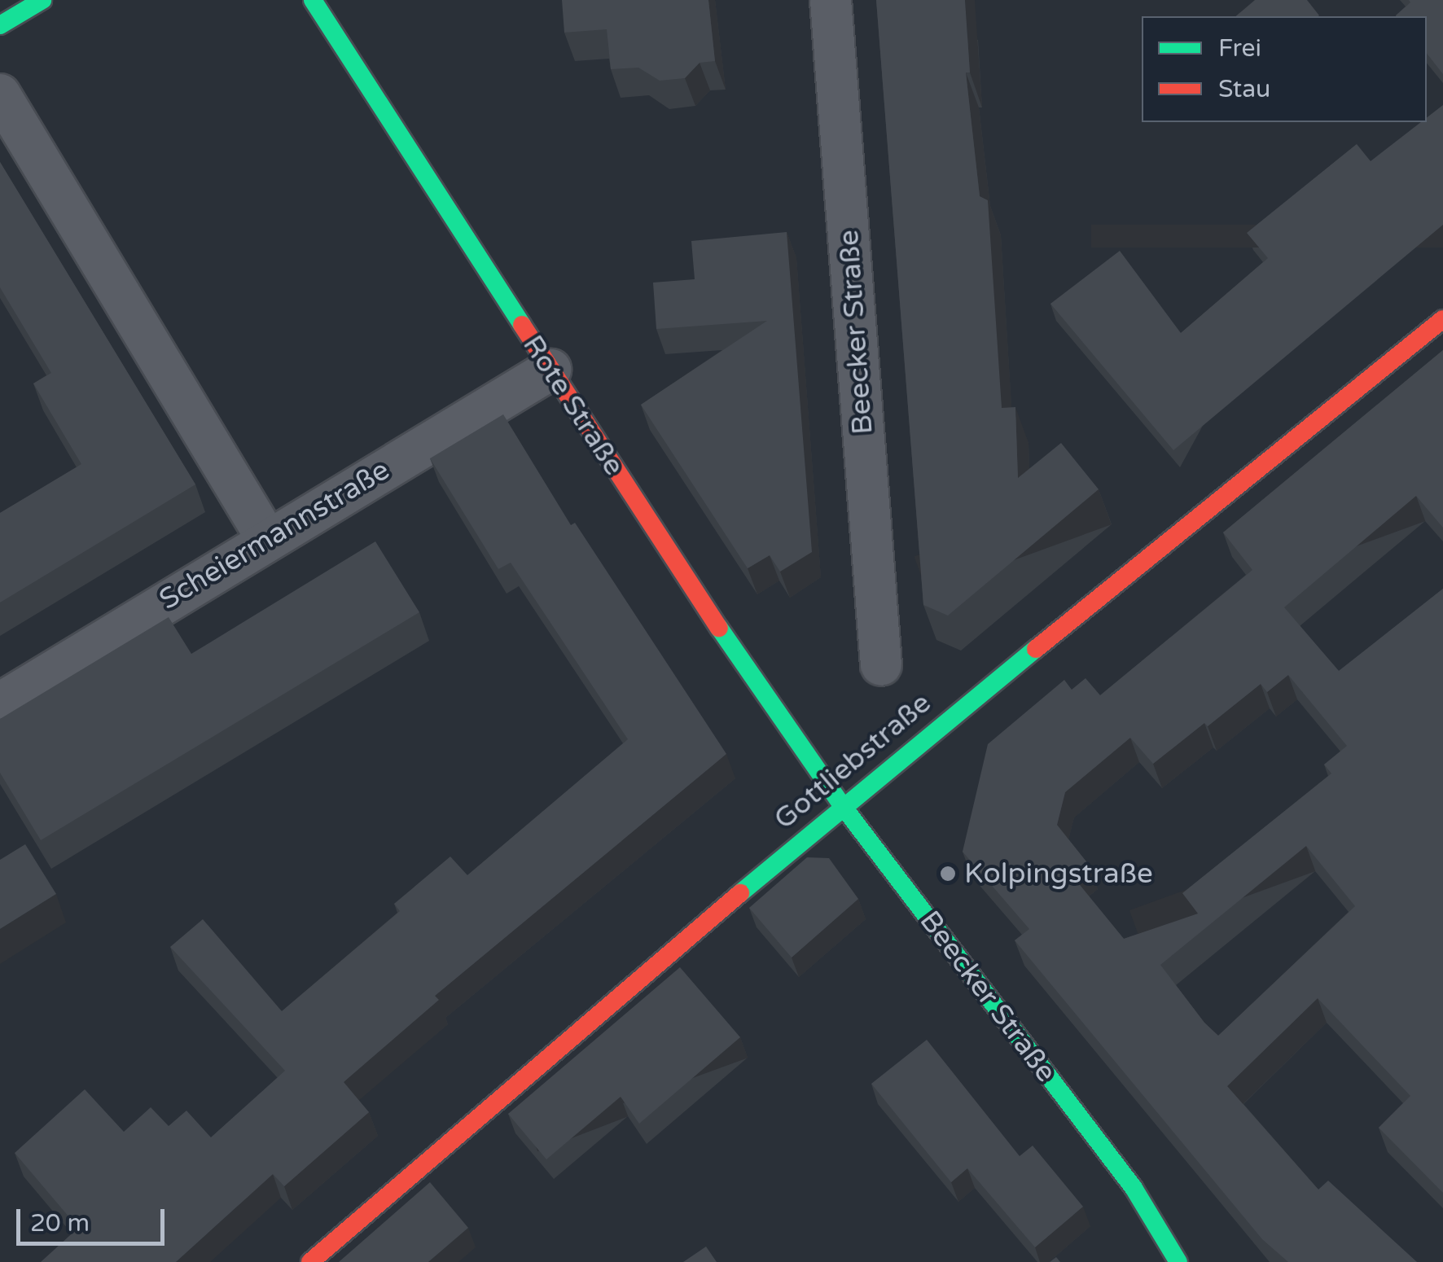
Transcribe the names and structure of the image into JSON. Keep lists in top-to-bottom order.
{
  "streets": {
    "street": [
      "Beecker Straße",
      "Rote Straße",
      "Scheiermannstraße",
      "Gottliebstraße"
    ]
  },
  "crossings": [
    ["Beecker Straße", "Rote Straße"],
    ["Beecker Straße", "Gottliebstraße"],
    ["Rote Straße", "Scheiermannstraße"],
    ["Rote Straße", "Gottliebstraße"]
  ],
  "places": ["Kolpingstraße"],
  "legend": ["Frei", "Stau"],
  "scale_bar": "20 m"
}
